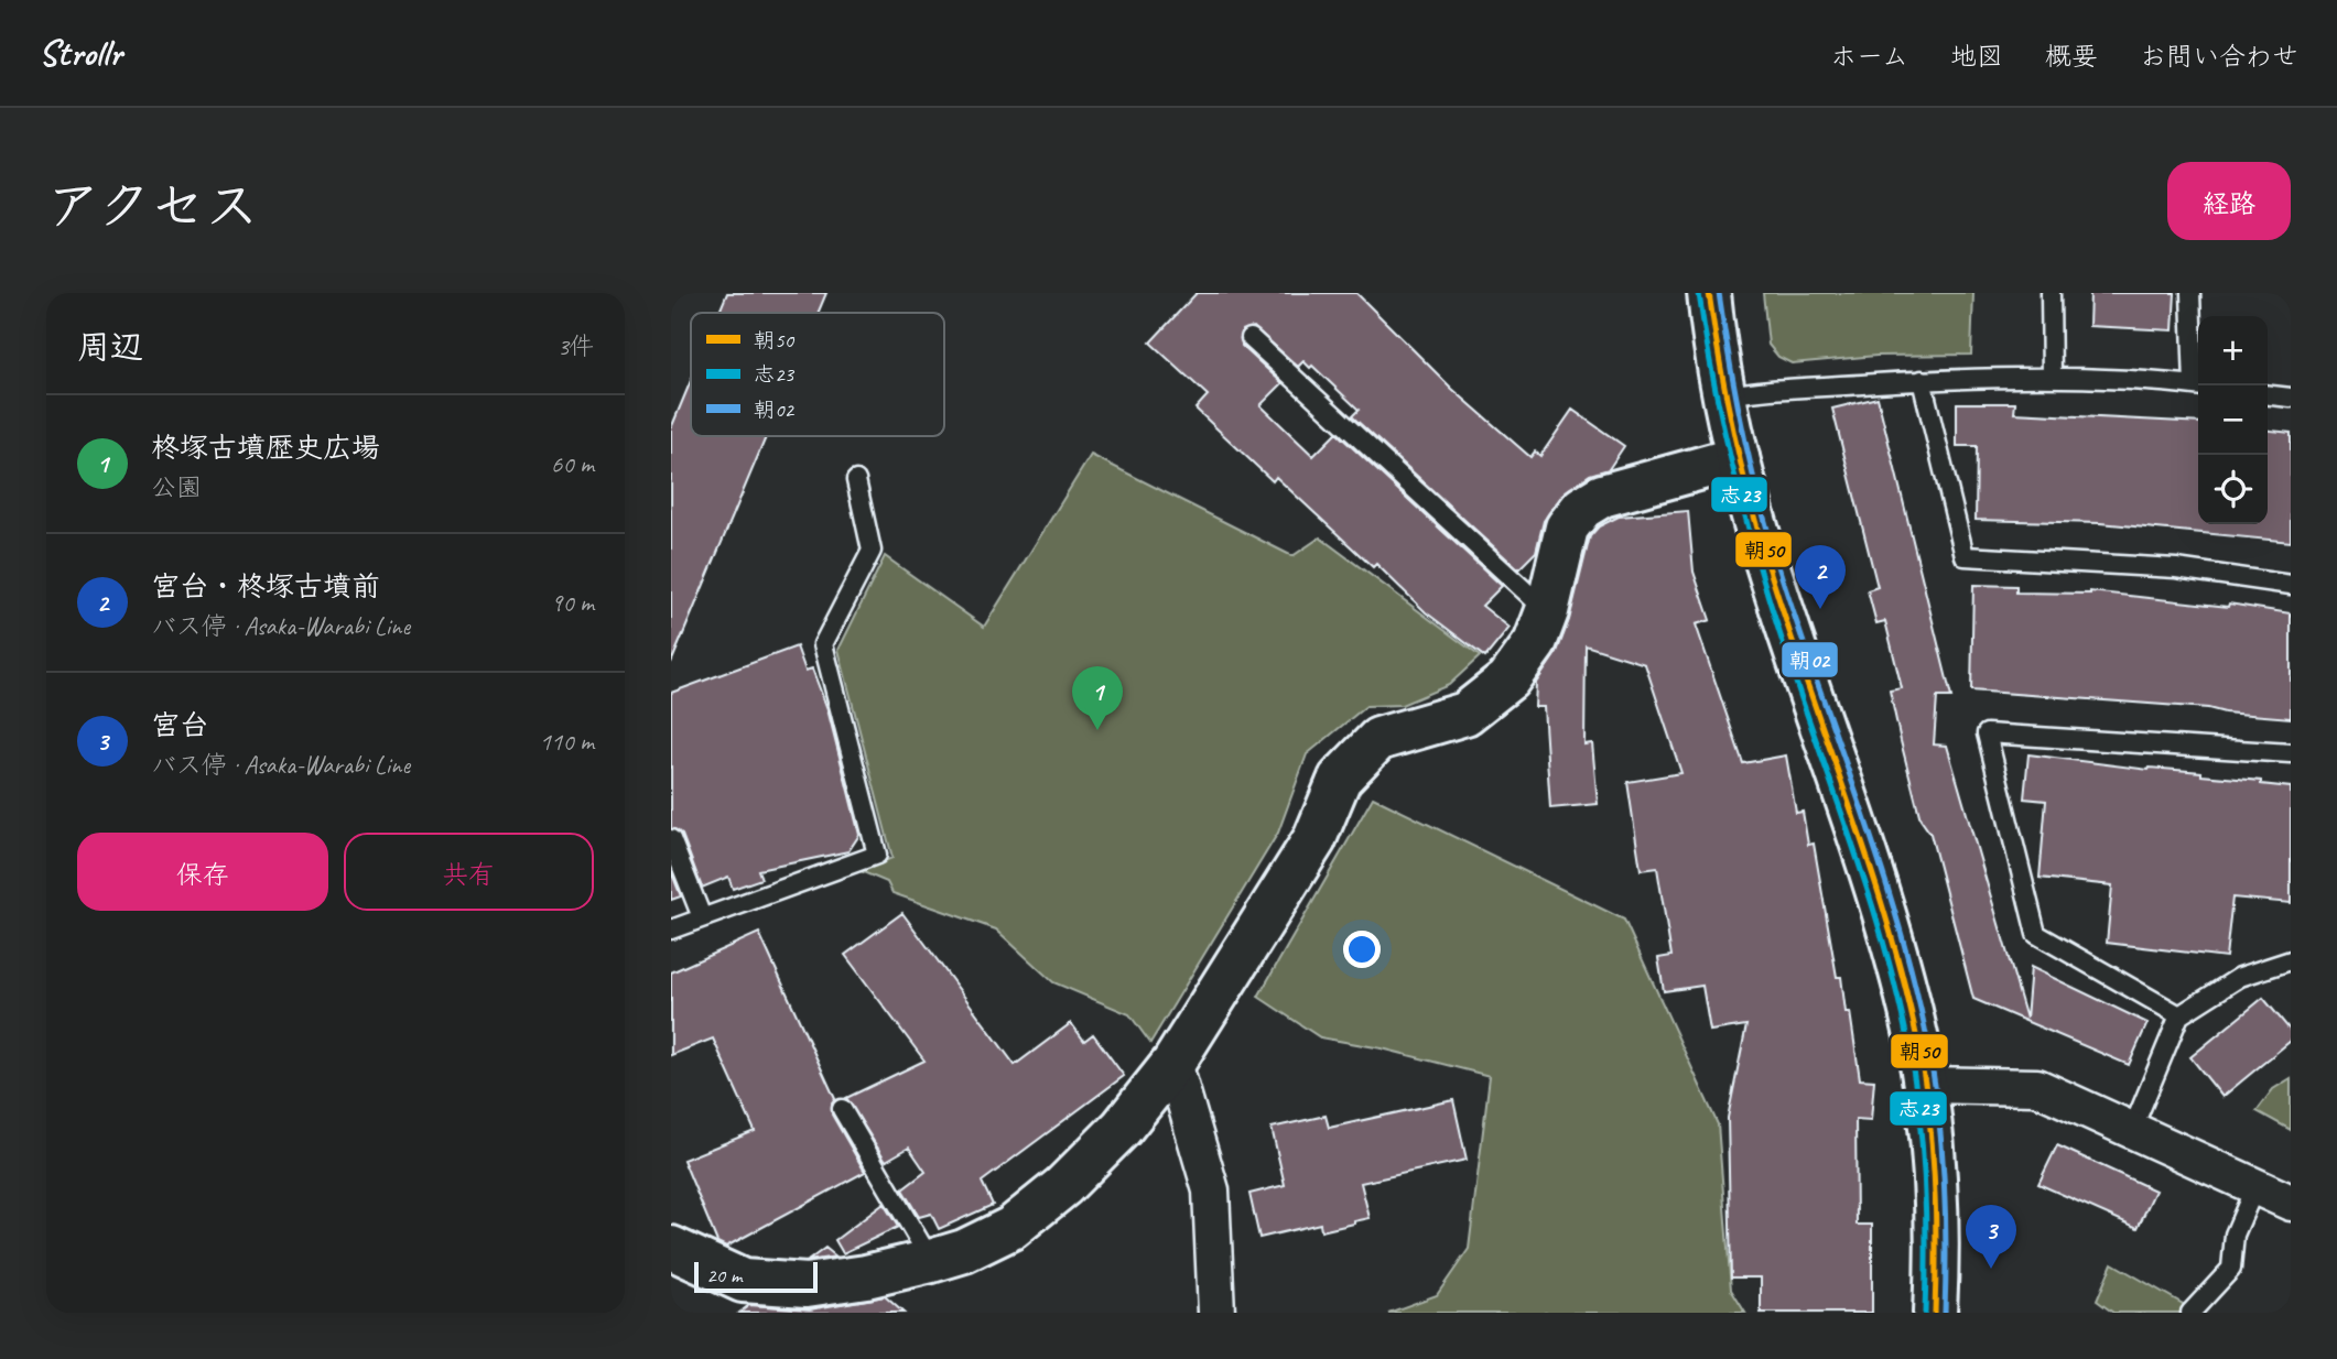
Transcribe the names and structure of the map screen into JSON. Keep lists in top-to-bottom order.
{
  "lines": ["transit line 朝50", "transit line 朝02", "transit line 志23"],
  "legend": ["朝50", "志23", "朝02"],
  "scale_bar": "20 m",
  "page": {
    "header": "Strollr",
    "nav": [
      "ホーム",
      "地図",
      "概要",
      "お問い合わせ"
    ],
    "title": "アクセス",
    "buttons": [
      "経路",
      ["保存", "共有"]
    ],
    "heading": ["周辺", "3件"],
    "map_buttons": ["+", "−"],
    "list": [
      {
        "mark": "1",
        "name": "柊塚古墳歴史広場",
        "note": "公園",
        "value": "60 m"
      },
      {
        "mark": "2",
        "name": "宮台・柊塚古墳前",
        "note": "バス停 · Asaka-Warabi Line",
        "value": "90 m"
      },
      {
        "mark": "3",
        "name": "宮台",
        "note": "バス停 · Asaka-Warabi Line",
        "value": "110 m"
      }
    ],
    "pins": ["2", "1", "3"],
    "scale": "20 m"
  }
}
